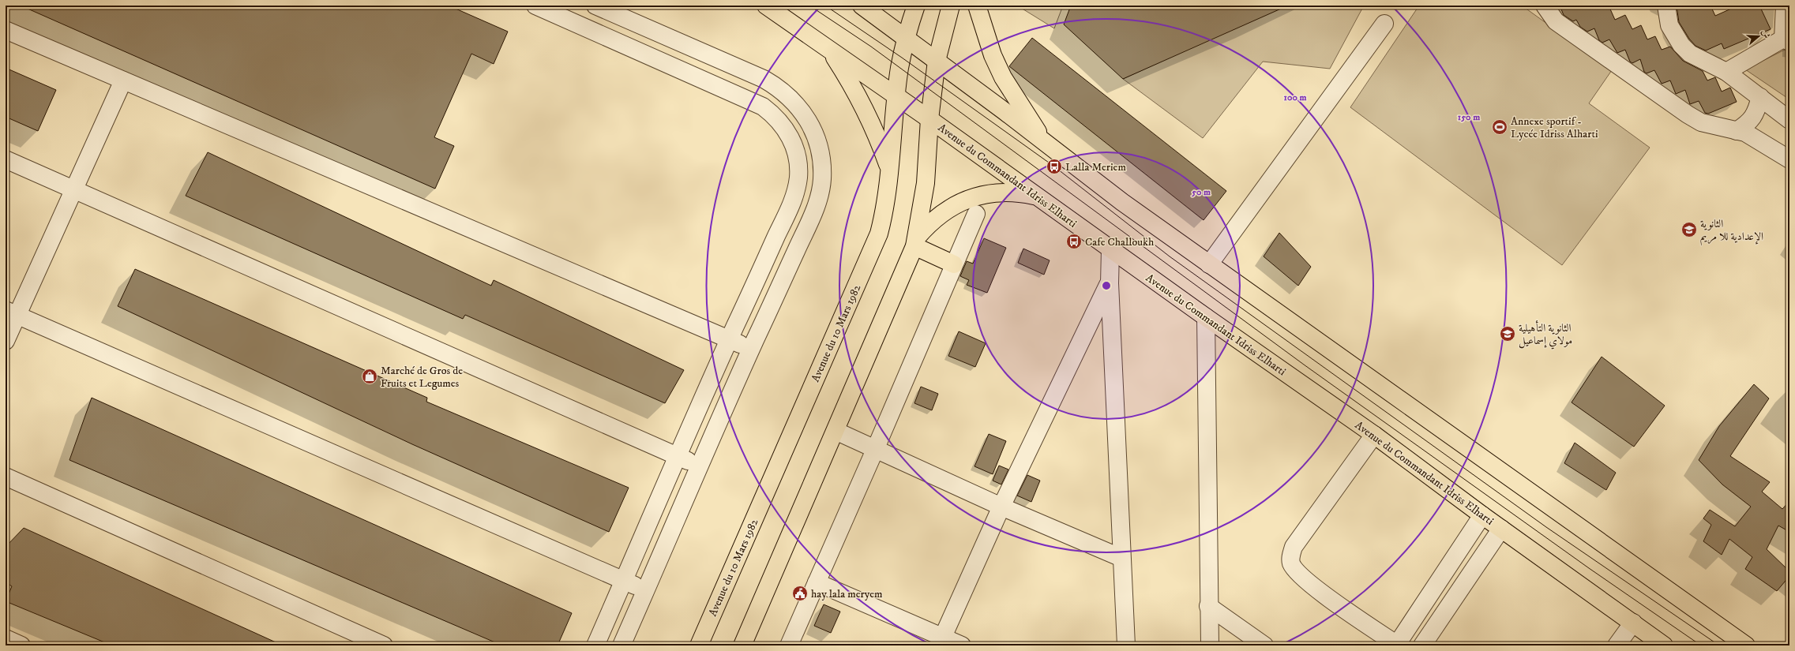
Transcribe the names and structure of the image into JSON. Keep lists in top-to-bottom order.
{
  "streets": {
    "main road": ["Avenue du Commandant Idriss Elharti", "Avenue du 10 Mars 1982"]
  },
  "crossings": [
    ["Avenue du Commandant Idriss Elharti", "Avenue du 10 Mars 1982"]
  ],
  "places": {
    "sports": ["Annexe sportif - Lycée Idriss Alharti"],
    "bus stop": ["Lalla Meriem", "Cafe Challoukh"],
    "school or university": ["الثانوية الإعدادية للا مريم", "الثانوية التأهيلية مولاي إسماعيل"],
    "shop": ["Marché de Gros de Fruits et Legumes"],
    "public building": ["hay lala meryem"]
  },
  "north": "right",
  "rings": ["100 m", "150 m", "50 m"]
}
